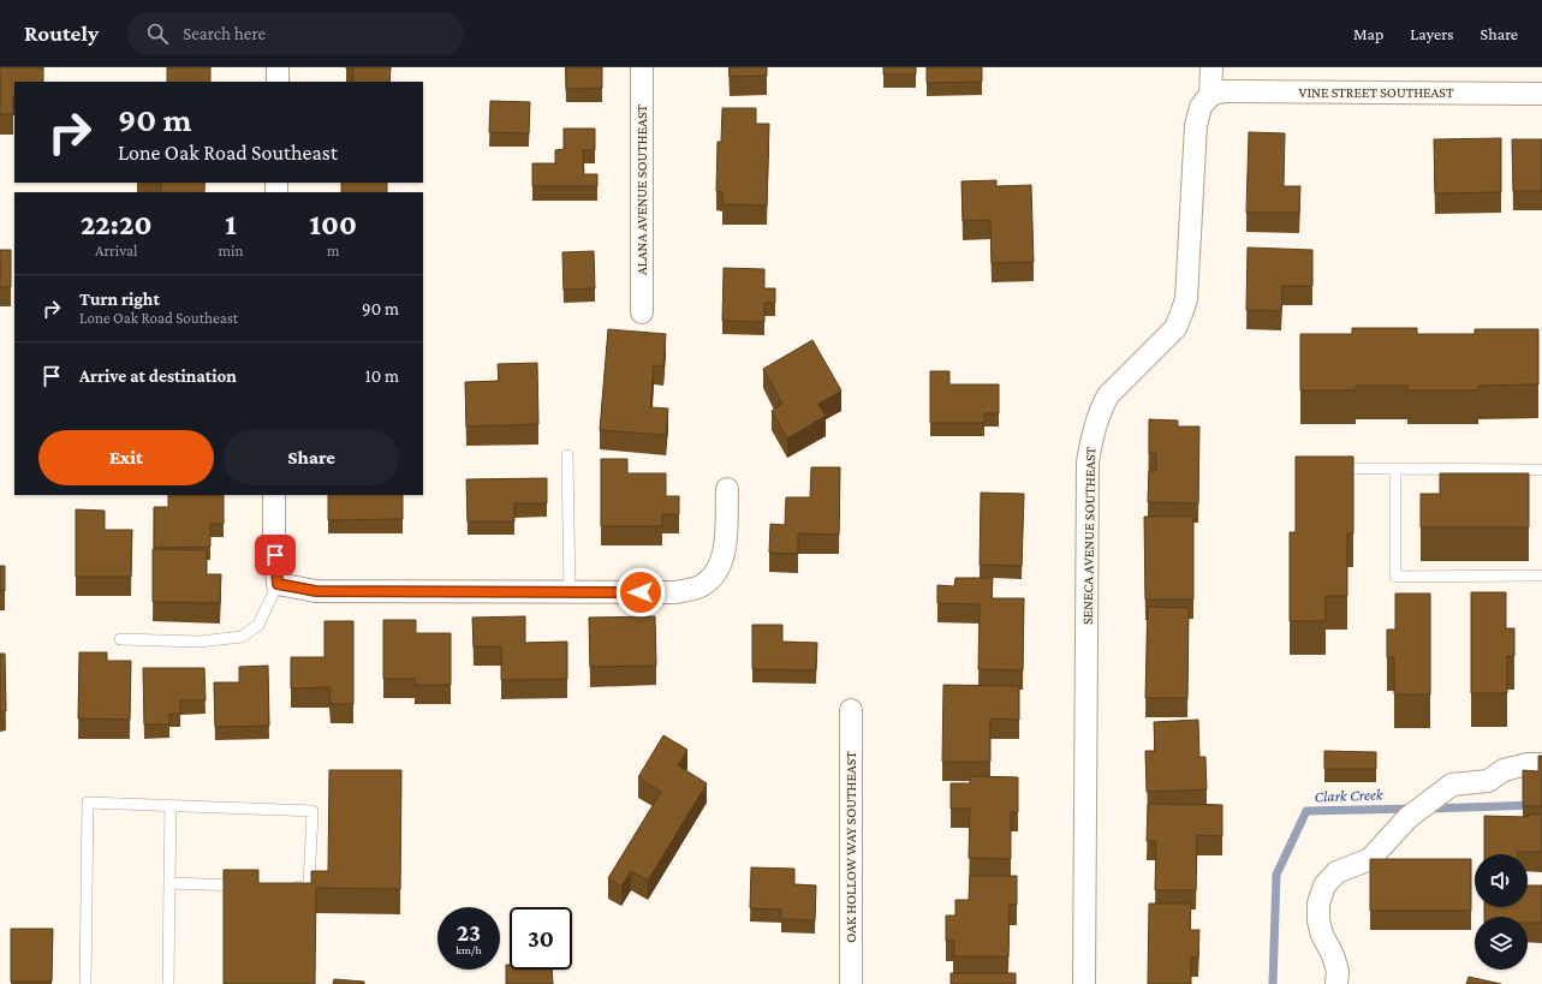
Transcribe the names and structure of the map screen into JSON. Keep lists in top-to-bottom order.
{
  "streets": {
    "street": [
      "VINE STREET SOUTHEAST",
      "ALANA AVENUE SOUTHEAST",
      "SENECA AVENUE SOUTHEAST",
      "OAK HOLLOW WAY SOUTHEAST"
    ]
  },
  "crossings": [
    ["VINE STREET SOUTHEAST", "SENECA AVENUE SOUTHEAST"]
  ],
  "water": ["Clark Creek"],
  "page": {
    "header": "Routely",
    "search": "Search here",
    "nav": ["Map", "Layers", "Share"],
    "turn": ["90 m", "Lone Oak Road Southeast"],
    "eta": [
      "22:20",
      "Arrival",
      "1",
      "min",
      "100",
      "m"
    ],
    "list": [
      {
        "name": "Turn right",
        "note": "Lone Oak Road Southeast",
        "value": "90 m"
      },
      {
        "name": "Arrive at destination",
        "value": "10 m"
      }
    ],
    "buttons": ["Exit", "Share"],
    "speed": "23 km/h",
    "limit": "30"
  }
}
